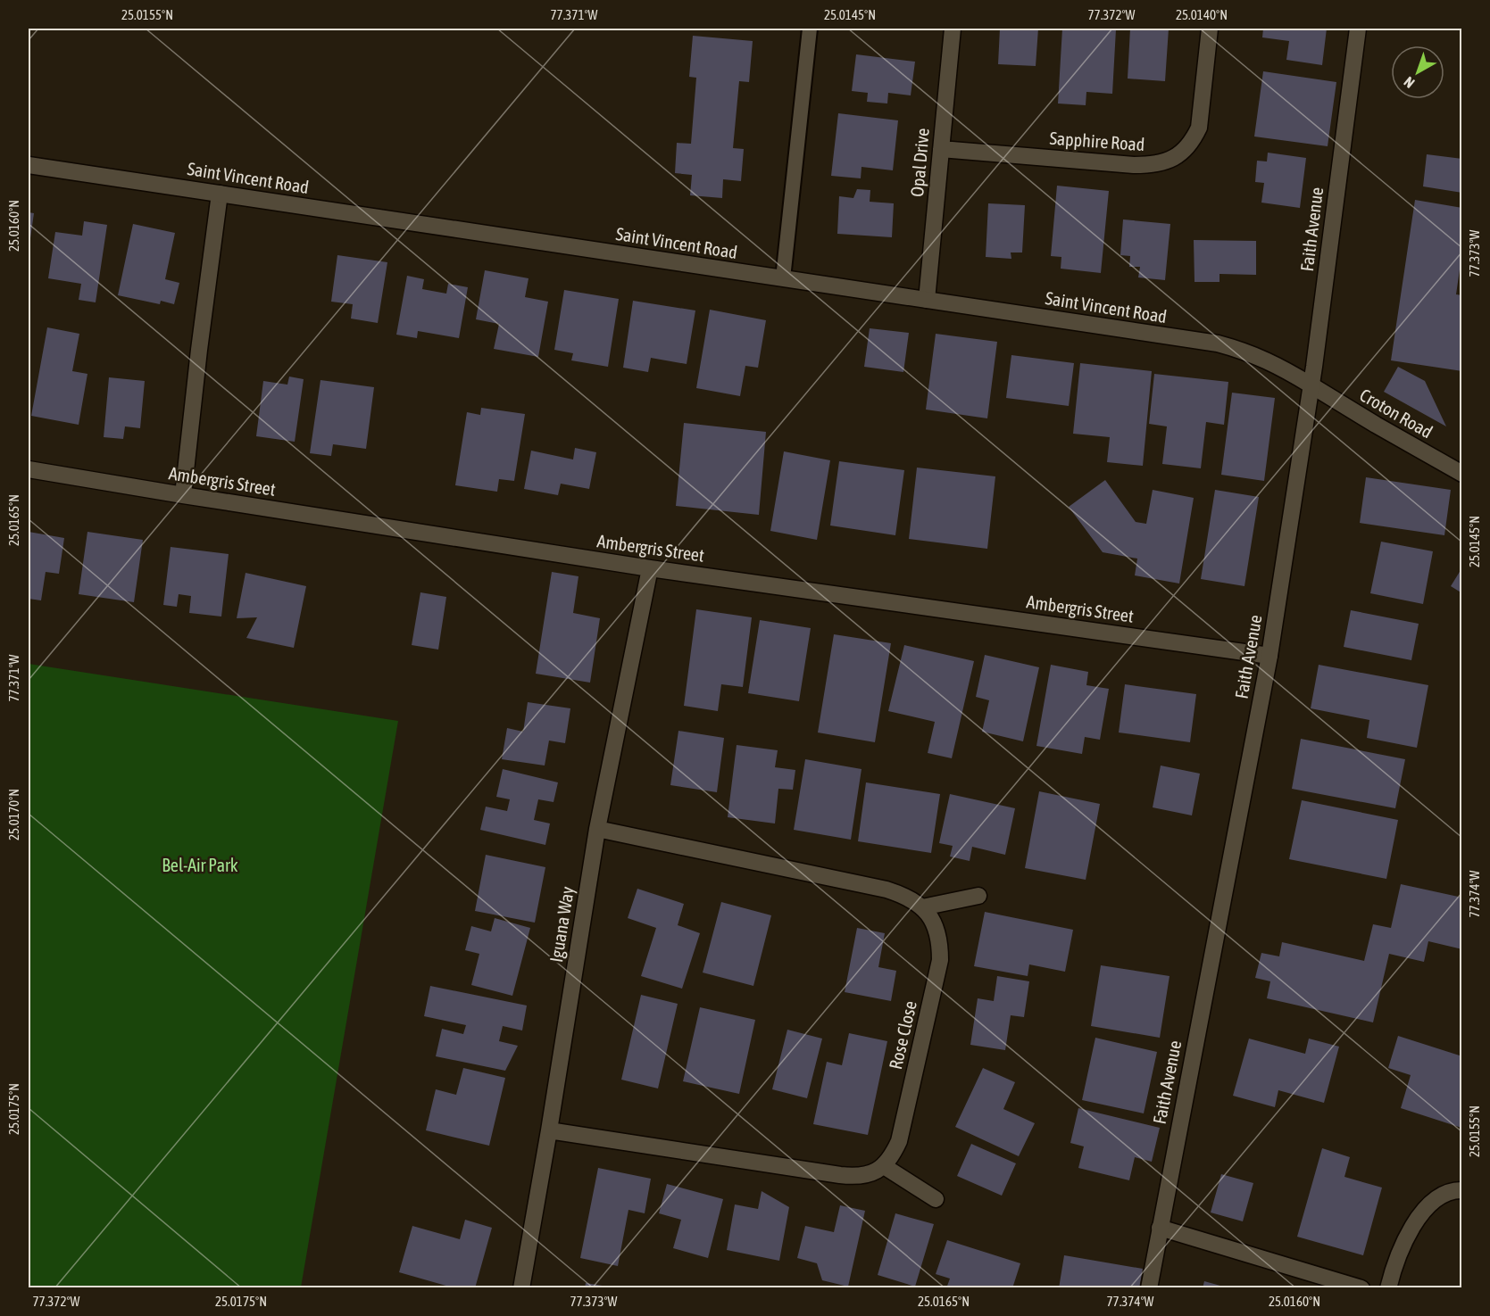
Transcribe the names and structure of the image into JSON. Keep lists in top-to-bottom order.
{
  "streets": {
    "street": [
      "Sapphire Road",
      "Opal Drive",
      "Saint Vincent Road",
      "Faith Avenue",
      "Croton Road",
      "Ambergris Street",
      "Iguana Way",
      "Rose Close"
    ]
  },
  "crossings": [
    ["Sapphire Road", "Opal Drive"],
    ["Opal Drive", "Saint Vincent Road"],
    ["Saint Vincent Road", "Faith Avenue"],
    ["Saint Vincent Road", "Croton Road"],
    ["Faith Avenue", "Croton Road"],
    ["Faith Avenue", "Ambergris Street"],
    ["Ambergris Street", "Iguana Way"],
    ["Iguana Way", "Rose Close"]
  ],
  "parks": ["Bel-Air Park"],
  "north": "bottom left",
  "coordinates": [
    "25.0155°N",
    "77.371°W",
    "25.0145°N",
    "77.372°W",
    "25.0140°N",
    "25.0160°N",
    "77.373°W",
    "25.0165°N",
    "25.0170°N",
    "77.374°W",
    "25.0175°N"
  ]
}
